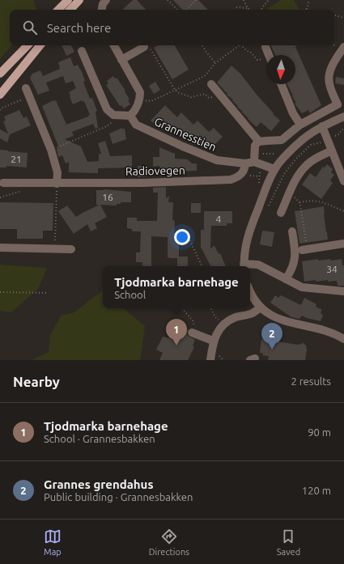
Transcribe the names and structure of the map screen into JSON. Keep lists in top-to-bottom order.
{
  "streets": {
    "street": ["Grannesstien", "Radiovegen"]
  },
  "crossings": [
    ["Grannesstien", "Radiovegen"]
  ],
  "house_numbers": [
    "21",
    "16",
    "4",
    "34"
  ],
  "north": "bottom",
  "page": {
    "search": "Search here",
    "popup": ["Tjodmarka barnehage", "School"],
    "pins": ["1", "2"],
    "heading": ["Nearby", "2 results"],
    "list": [
      {
        "mark": "1",
        "name": "Tjodmarka barnehage",
        "note": "School · Grannesbakken",
        "value": "90 m"
      },
      {
        "mark": "2",
        "name": "Grannes grendahus",
        "note": "Public building · Grannesbakken",
        "value": "120 m"
      }
    ],
    "nav": ["Map", "Directions", "Saved"]
  }
}
